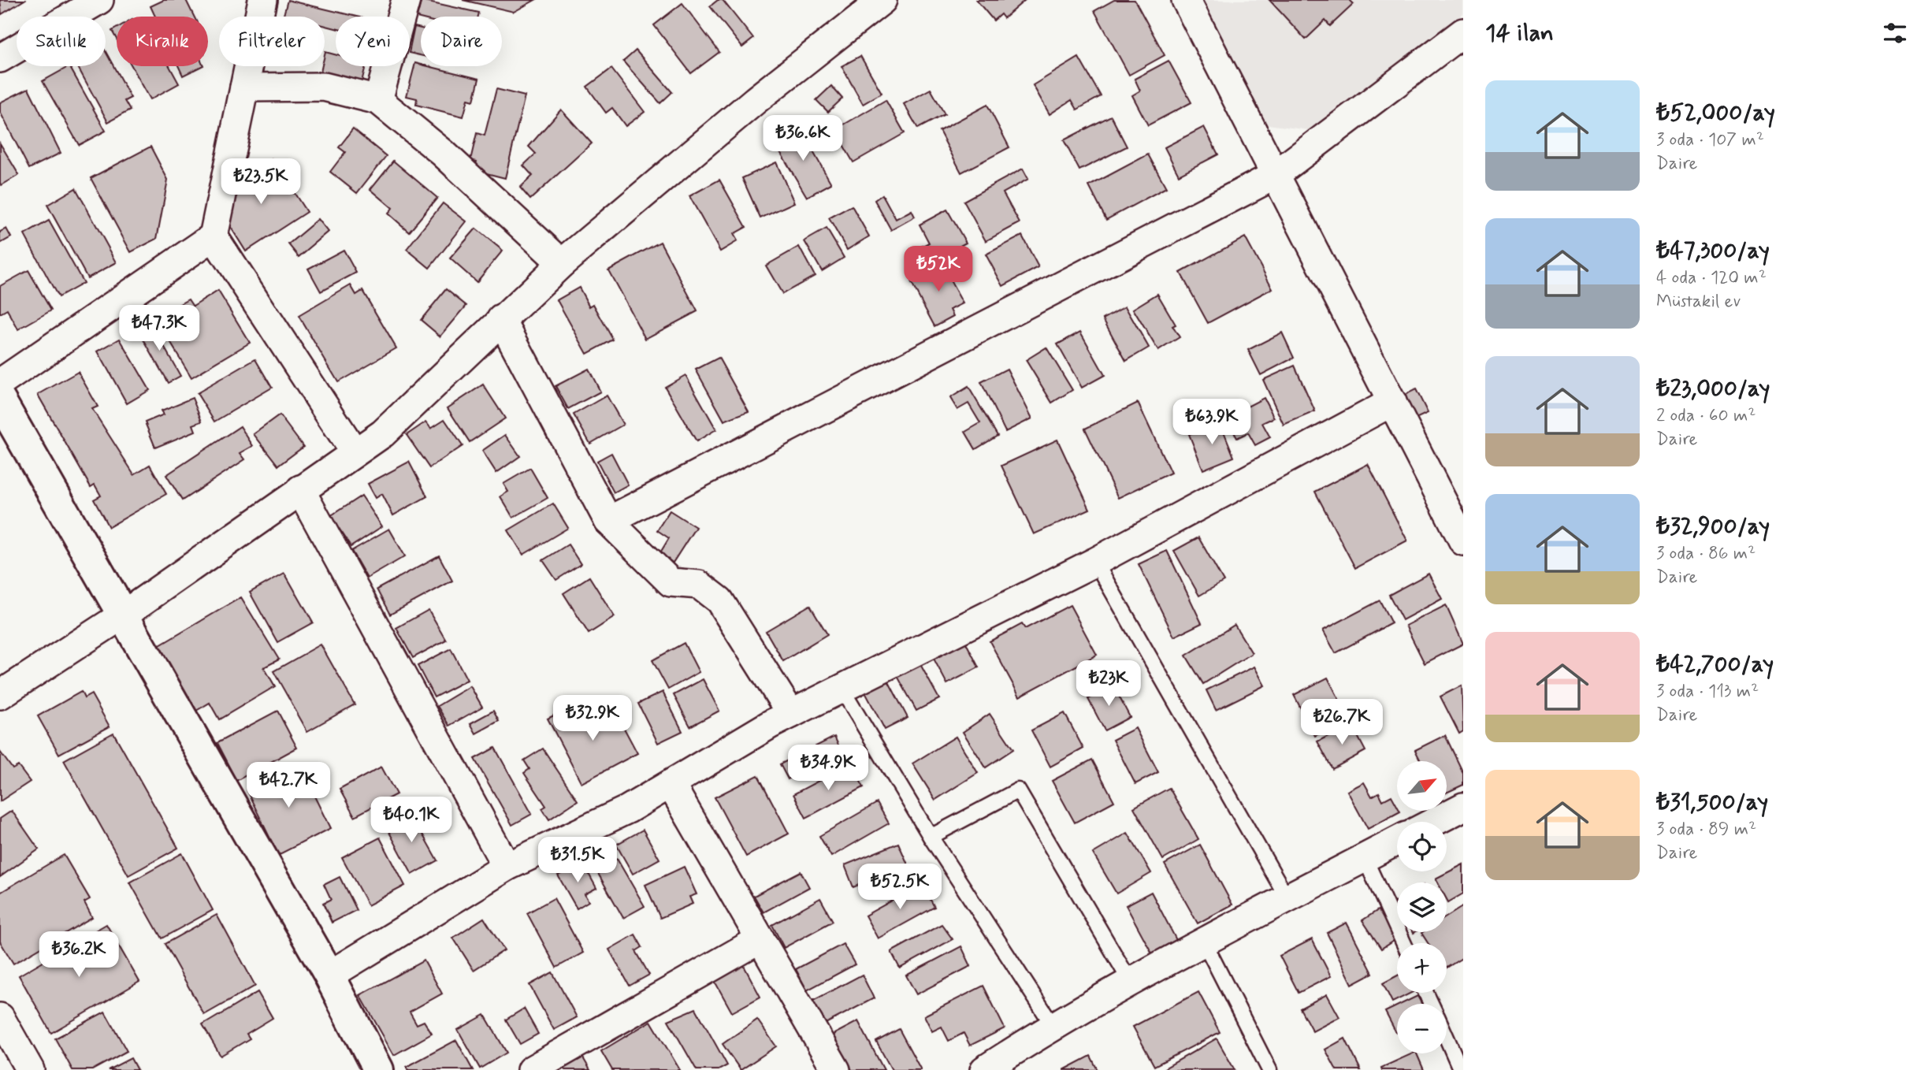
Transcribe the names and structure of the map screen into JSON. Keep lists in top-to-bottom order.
{
  "north": "top right",
  "page": {
    "heading": "14 ilan",
    "chip": [
      "Satılık",
      "Kiralık",
      "Filtreler",
      "Yeni",
      "Daire"
    ],
    "list": [
      {
        "name": "₺52,000/ay",
        "note": "3 oda · 107 m² · Daire"
      },
      {
        "name": "₺47,300/ay",
        "note": "4 oda · 120 m² · Müstakil ev"
      },
      {
        "name": "₺23,000/ay",
        "note": "2 oda · 60 m² · Daire"
      },
      {
        "name": "₺32,900/ay",
        "note": "3 oda · 86 m² · Daire"
      },
      {
        "name": "₺42,700/ay",
        "note": "3 oda · 113 m² · Daire"
      },
      {
        "name": "₺31,500/ay",
        "note": "3 oda · 89 m² · Daire"
      }
    ],
    "price": [
      "₺36.6K",
      "₺23.5K",
      "₺52K",
      "₺47.3K",
      "₺63.9K",
      "₺23K",
      "₺32.9K",
      "₺26.7K",
      "₺34.9K",
      "₺42.7K",
      "₺40.1K",
      "₺31.5K",
      "₺52.5K",
      "₺36.2K"
    ],
    "map_buttons": ["+", "−"]
  }
}
